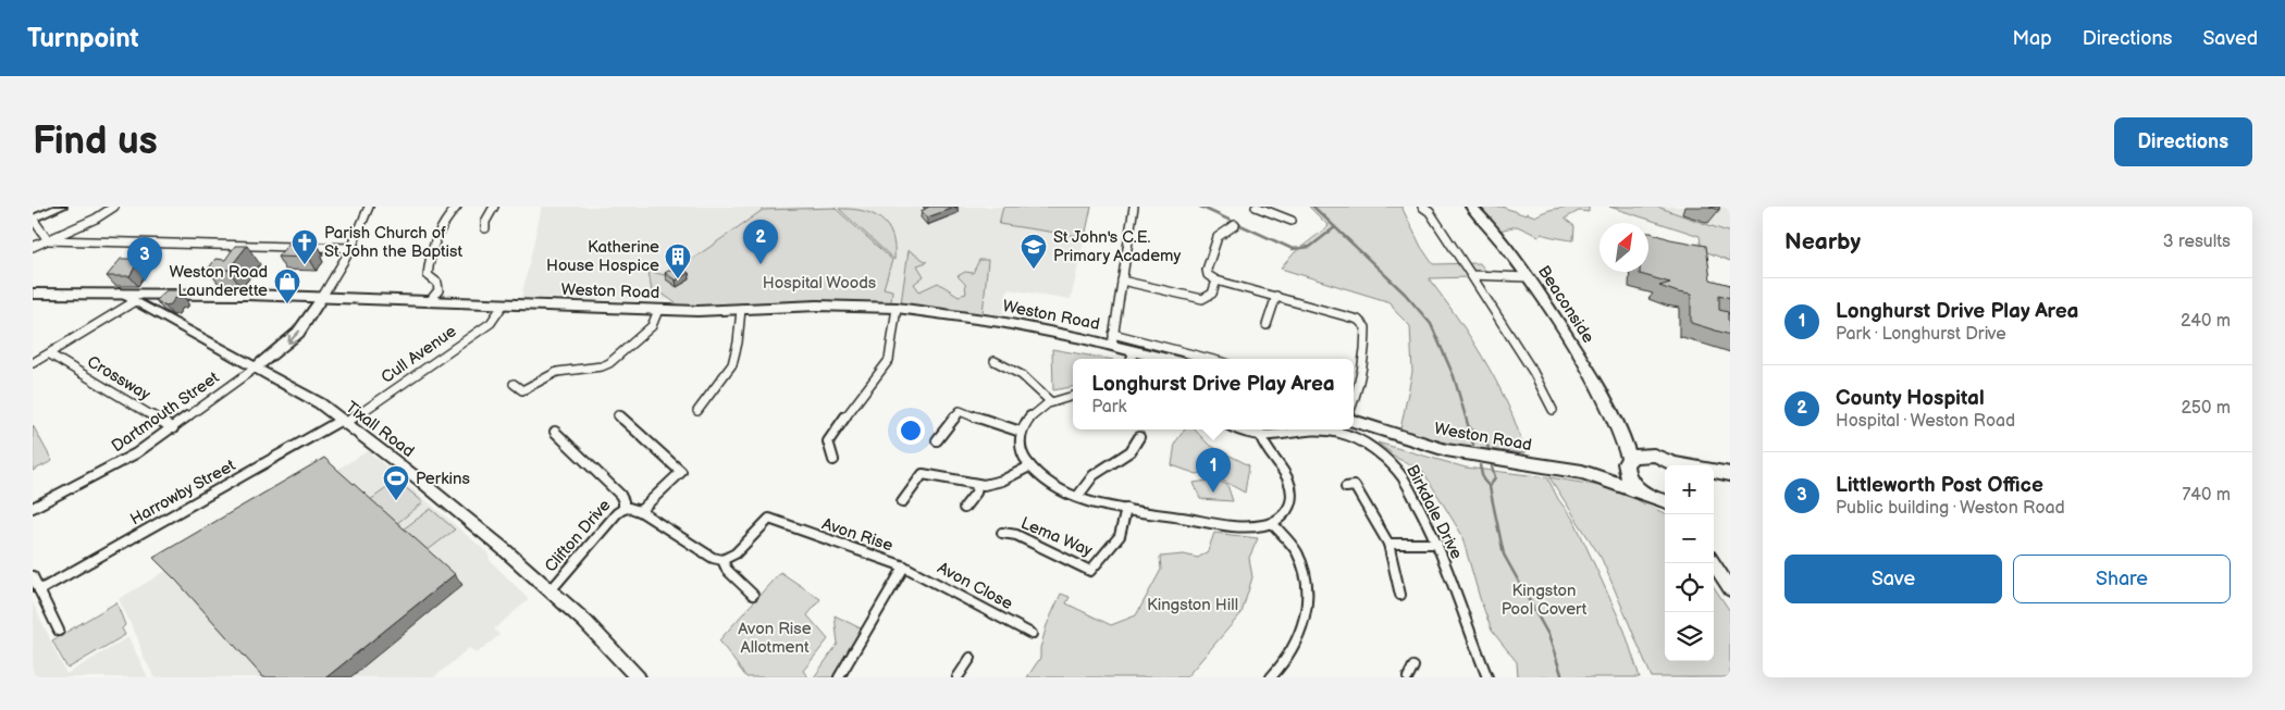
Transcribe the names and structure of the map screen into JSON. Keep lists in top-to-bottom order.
{
  "streets": {
    "highway": ["Weston Road", "Beaconside"],
    "street": [
      "Cull Avenue",
      "Crossway",
      "Dartmouth Street",
      "Tixall Road",
      "Harrowby Street",
      "Birkdale Drive",
      "Avon Rise",
      "Clifton Drive",
      "Lema Way",
      "Avon Close"
    ]
  },
  "crossings": [
    ["Weston Road", "Beaconside"],
    ["Weston Road", "Cull Avenue"],
    ["Weston Road", "Tixall Road"],
    ["Cull Avenue", "Tixall Road"],
    ["Cull Avenue", "Harrowby Street"],
    ["Crossway", "Dartmouth Street"],
    ["Dartmouth Street", "Tixall Road"],
    ["Tixall Road", "Harrowby Street"],
    ["Tixall Road", "Clifton Drive"],
    ["Avon Rise", "Avon Close"]
  ],
  "parks": [
    "Hospital Woods",
    "Kingston Pool Covert",
    "Kingston Hill",
    "Avon Rise Allotment"
  ],
  "places": {
    "church": ["Parish Church of St John the Baptist"],
    "school or university": ["St John's C.E. Primary Academy"],
    "building": ["Katherine House Hospice"],
    "shop": ["Weston Road Launderette"],
    "sports": ["Perkins"]
  },
  "north": "top right",
  "page": {
    "header": "Turnpoint",
    "nav": ["Map", "Directions", "Saved"],
    "buttons": [
      "Directions",
      ["Save", "Share"]
    ],
    "title": "Find us",
    "heading": ["Nearby", "3 results"],
    "pins": ["2", "3", "1"],
    "list": [
      {
        "mark": "1",
        "name": "Longhurst Drive Play Area",
        "note": "Park · Longhurst Drive",
        "value": "240 m"
      },
      {
        "mark": "2",
        "name": "County Hospital",
        "note": "Hospital · Weston Road",
        "value": "250 m"
      },
      {
        "mark": "3",
        "name": "Littleworth Post Office",
        "note": "Public building · Weston Road",
        "value": "740 m"
      }
    ],
    "popup": ["Longhurst Drive Play Area", "Park"],
    "map_buttons": ["+", "−"]
  }
}
